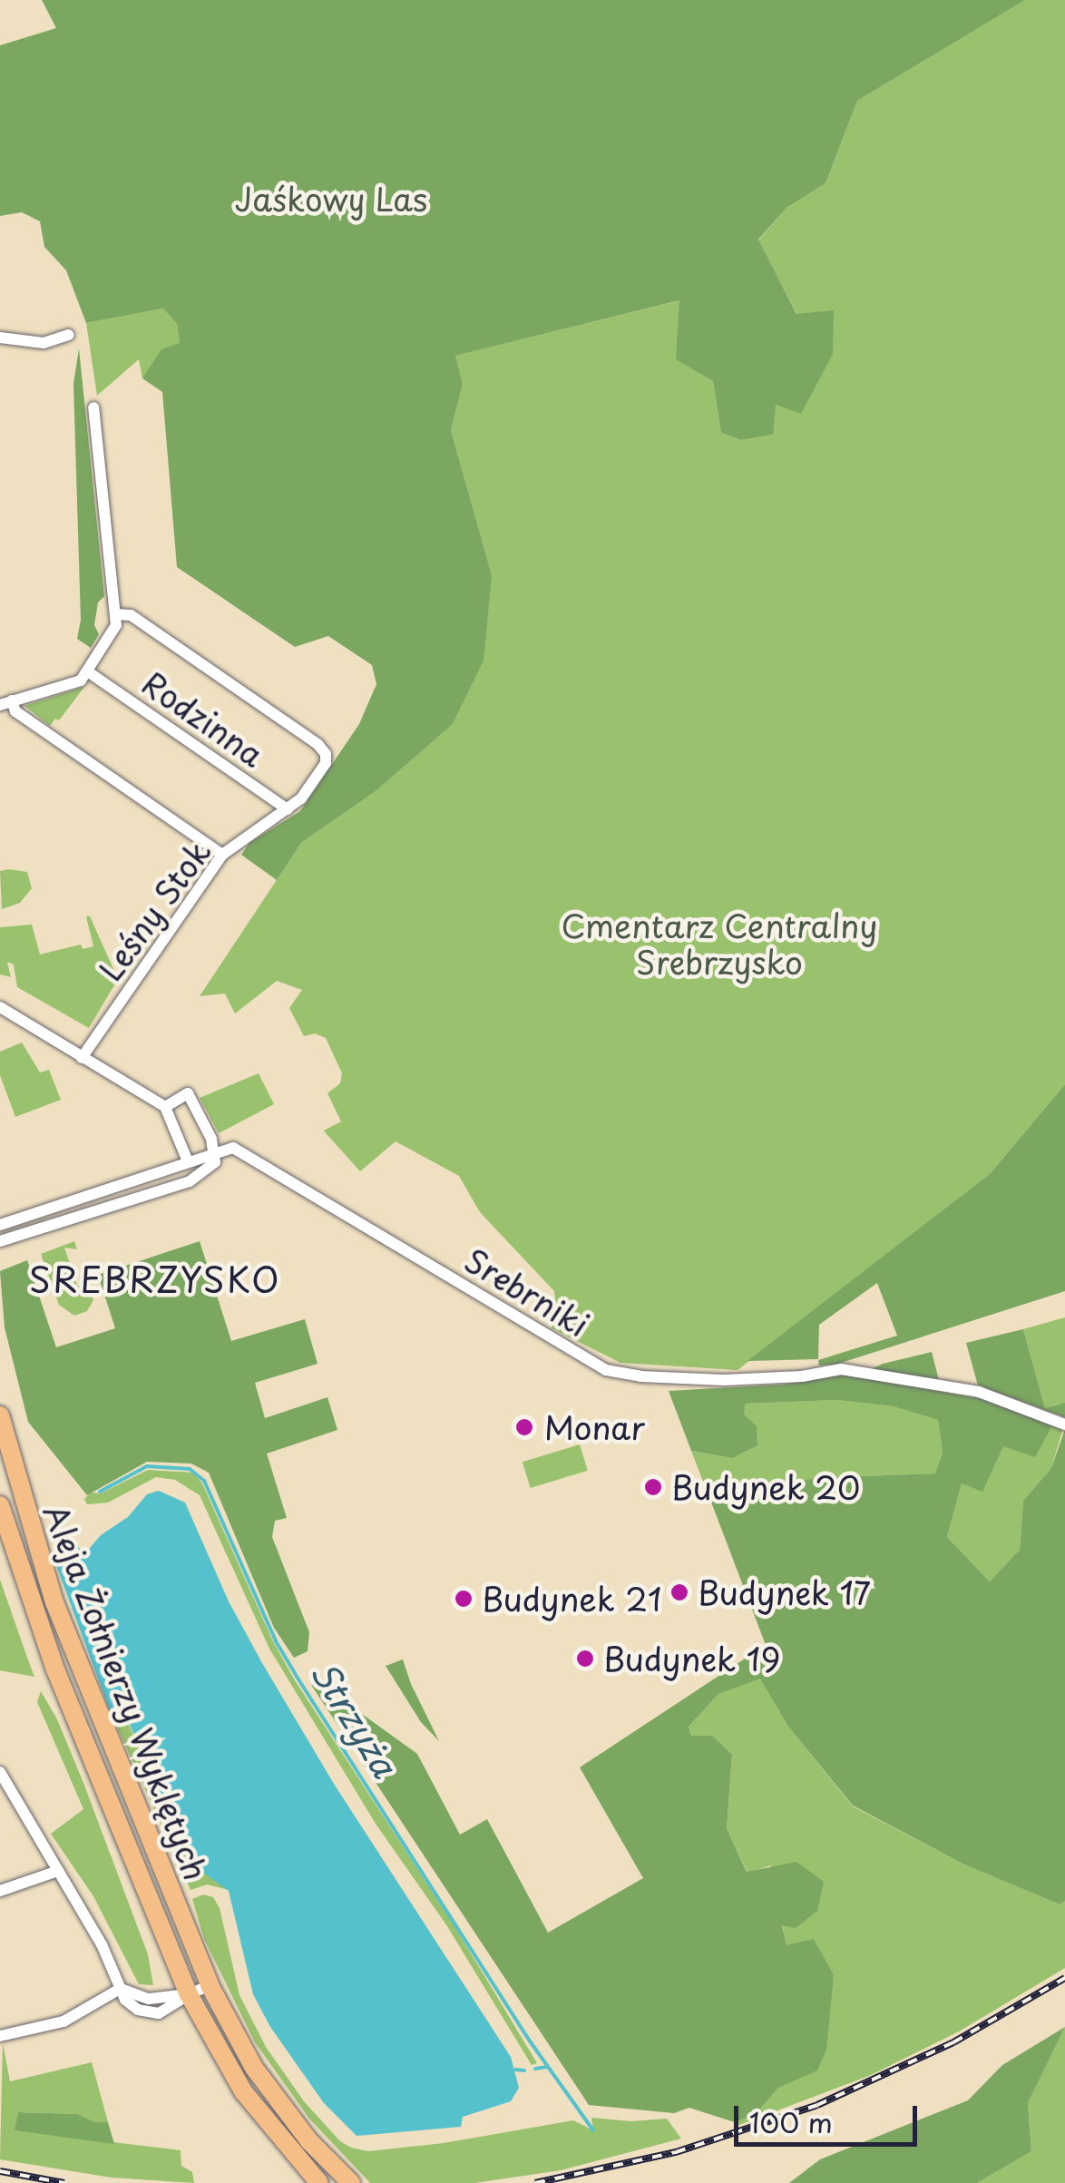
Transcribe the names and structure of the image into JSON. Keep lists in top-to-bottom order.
{
  "streets": {
    "main road": ["Aleja Żołnierzy Wyklętych"],
    "street": ["Rodzinna", "Leśny Stok", "Srebrniki"]
  },
  "crossings": [
    ["Rodzinna", "Leśny Stok"]
  ],
  "districts": ["SREBRZYSKO"],
  "water": ["Strzyża"],
  "parks": ["Jaśkowy Las", "Cmentarz Centralny Srebrzysko"],
  "places": [
    "Monar",
    "Budynek 20",
    "Budynek 17",
    "Budynek 21",
    "Budynek 19"
  ],
  "scale_bar": "100 m"
}
